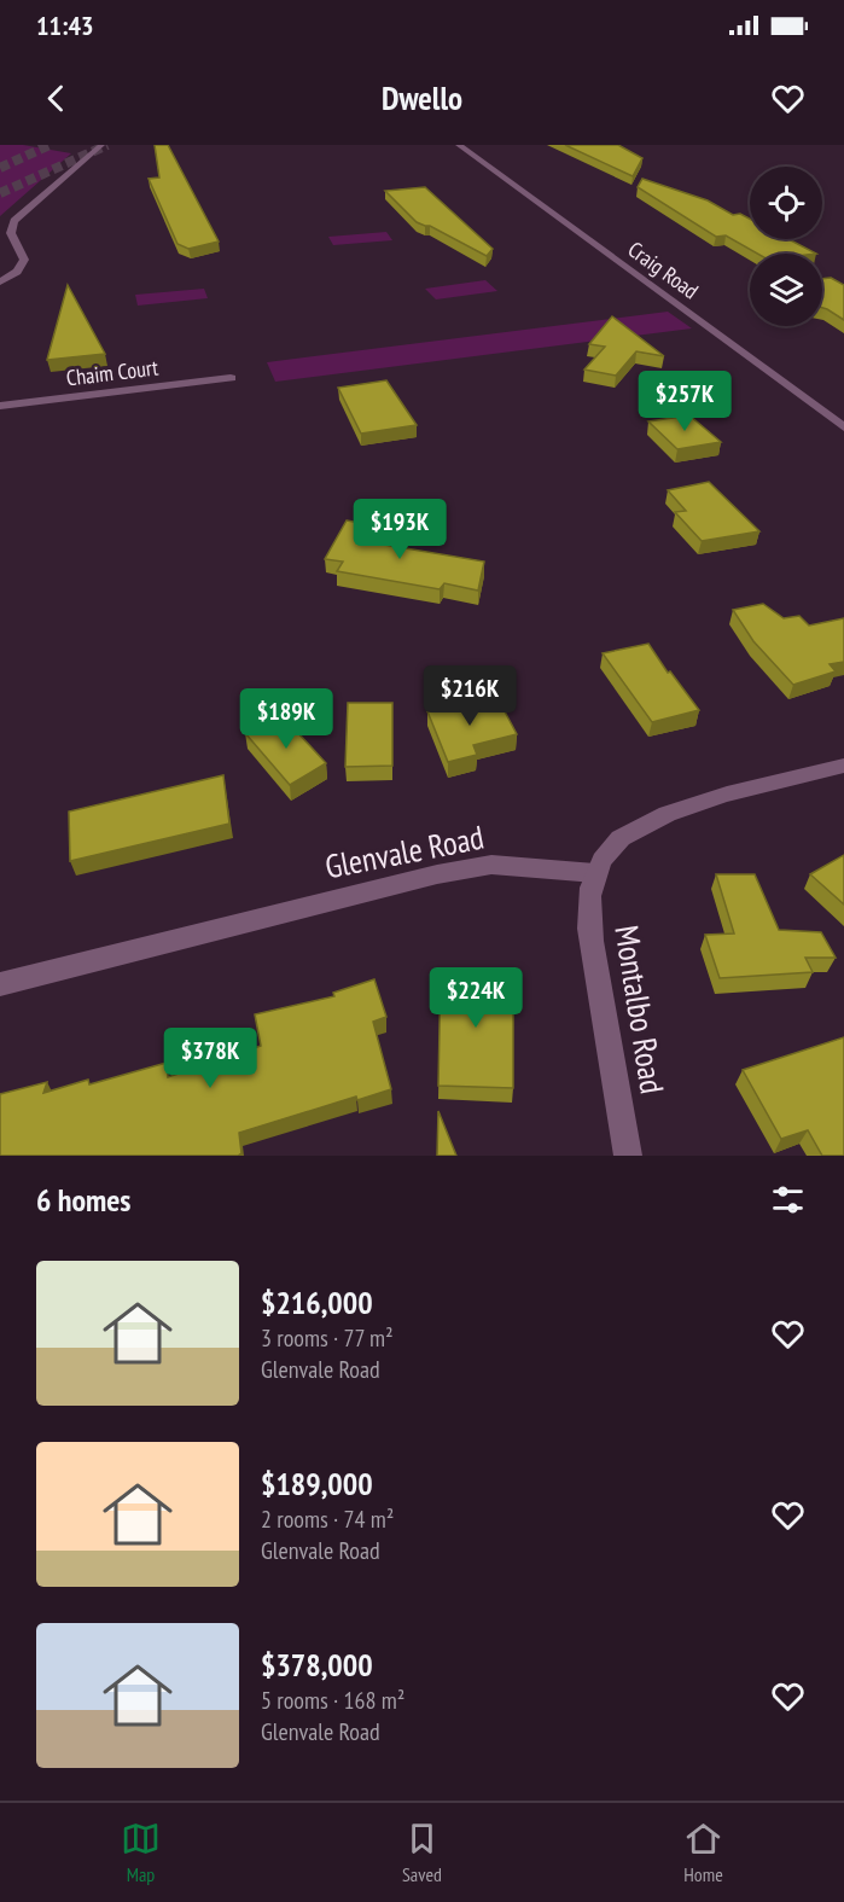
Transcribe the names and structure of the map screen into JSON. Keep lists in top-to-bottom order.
{
  "streets": {
    "street": [
      "Craig Road",
      "Chaim Court",
      "Glenvale Road",
      "Montalbo Road"
    ]
  },
  "crossings": [
    ["Glenvale Road", "Montalbo Road"]
  ],
  "page": {
    "status": "11:43",
    "header": "Dwello",
    "price": [
      "$257K",
      "$193K",
      "$216K",
      "$189K",
      "$224K",
      "$378K"
    ],
    "heading": "6 homes",
    "list": [
      {
        "name": "$216,000",
        "note": "3 rooms · 77 m² · Glenvale Road"
      },
      {
        "name": "$189,000",
        "note": "2 rooms · 74 m² · Glenvale Road"
      },
      {
        "name": "$378,000",
        "note": "5 rooms · 168 m² · Glenvale Road"
      }
    ],
    "tabs": ["Map", "Saved", "Home"]
  }
}
